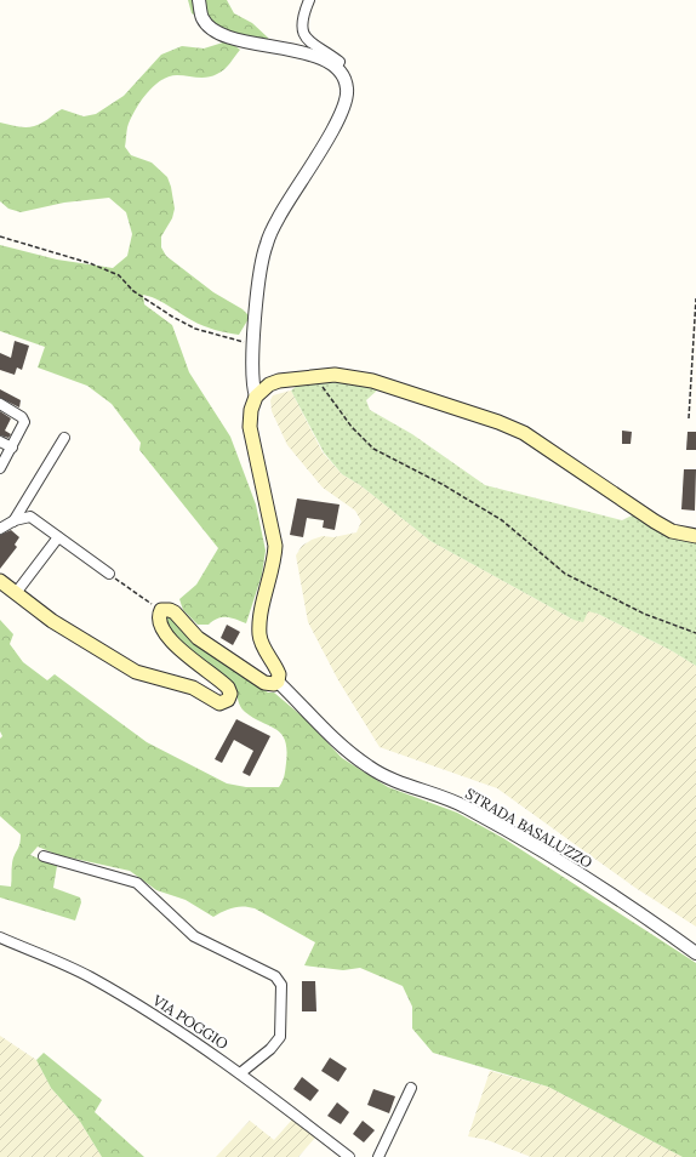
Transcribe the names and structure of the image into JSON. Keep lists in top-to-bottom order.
{
  "streets": {
    "street": ["STRADA BASALUZZO", "VIA POGGIO"]
  }
}
